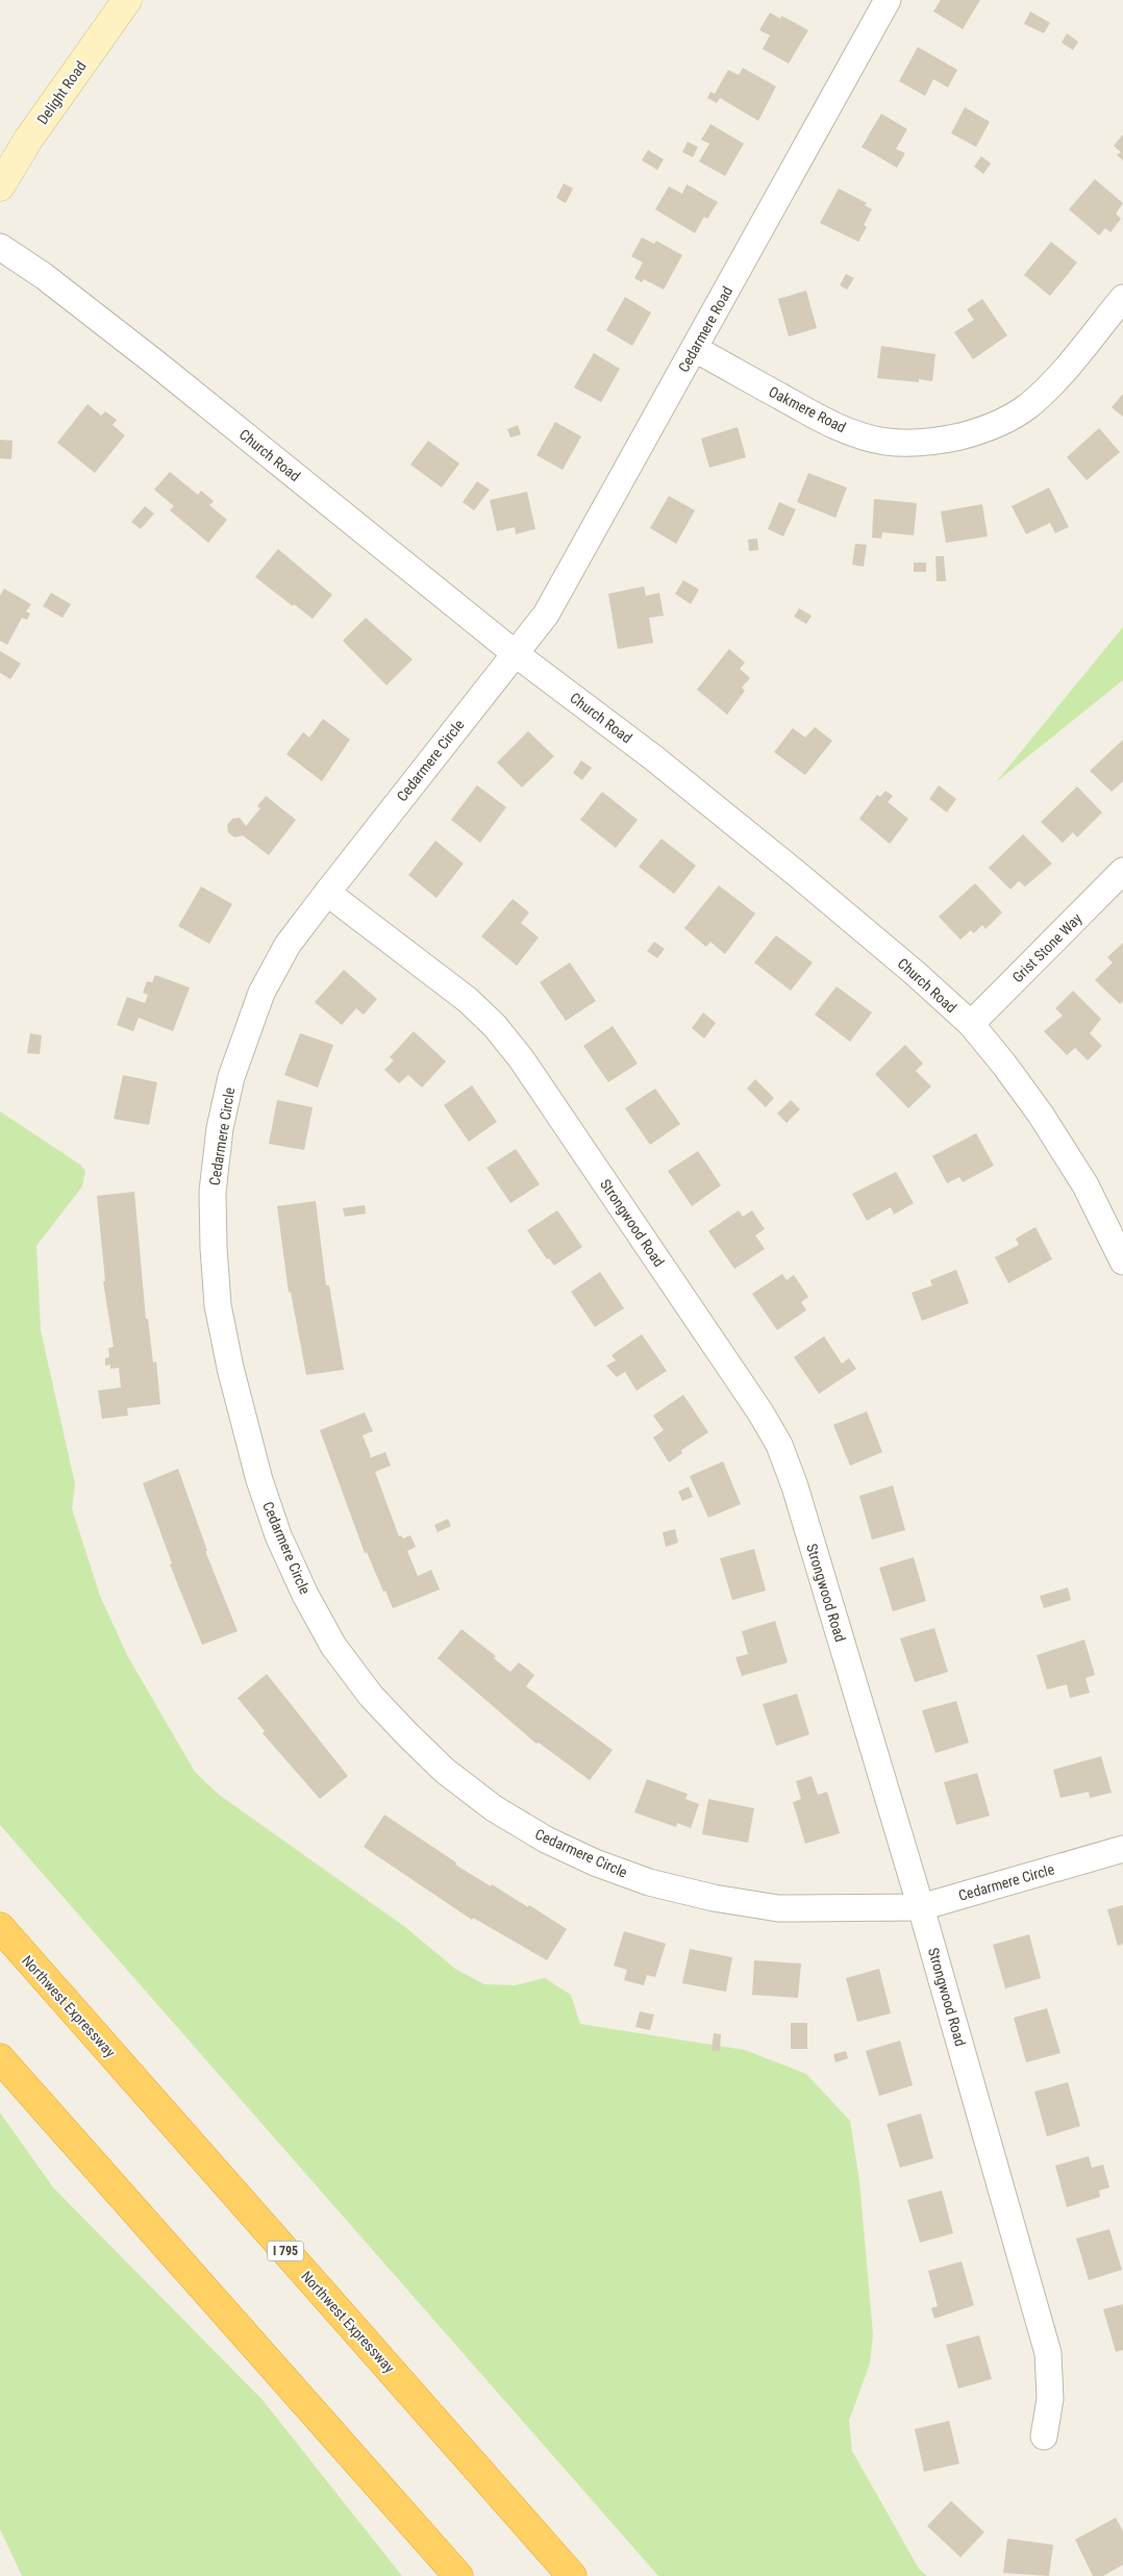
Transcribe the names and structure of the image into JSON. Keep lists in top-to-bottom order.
{
  "streets": {
    "highway": ["Northwest Expressway", "I 795"],
    "street": [
      "Delight Road",
      "Cedarmere Road",
      "Oakmere Road",
      "Church Road",
      "Cedarmere Circle",
      "Grist Stone Way",
      "Strongwood Road"
    ]
  },
  "crossings": [
    ["Cedarmere Road", "Oakmere Road"],
    ["Cedarmere Road", "Church Road"],
    ["Cedarmere Road", "Cedarmere Circle"],
    ["Church Road", "Cedarmere Circle"],
    ["Church Road", "Grist Stone Way"],
    ["Cedarmere Circle", "Strongwood Road"]
  ]
}
